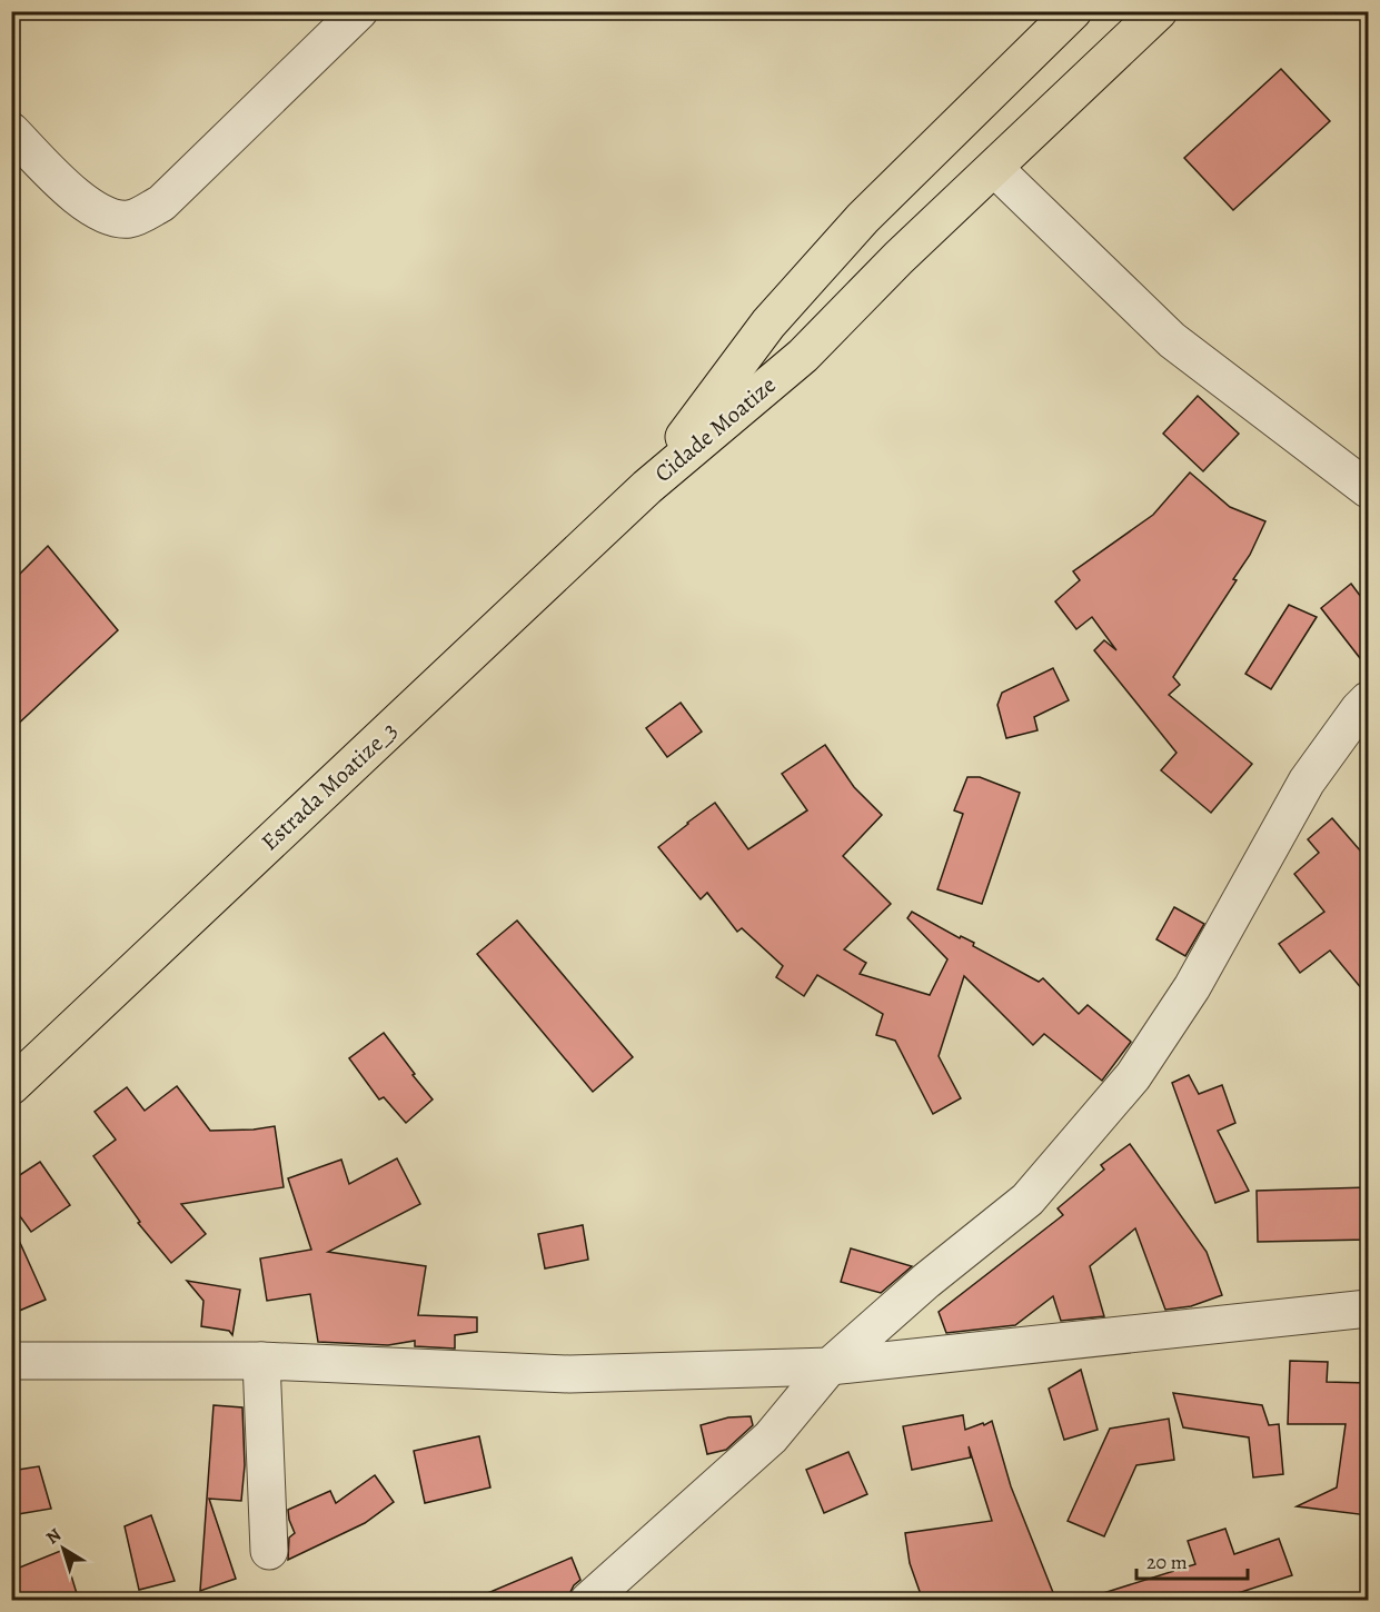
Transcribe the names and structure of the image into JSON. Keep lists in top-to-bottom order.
{
  "streets": {
    "highway": ["Cidade Moatize", "Estrada Moatize_3"]
  },
  "crossings": [
    ["Cidade Moatize", "Estrada Moatize_3"]
  ],
  "scale_bar": "20 m",
  "north": "top left"
}
